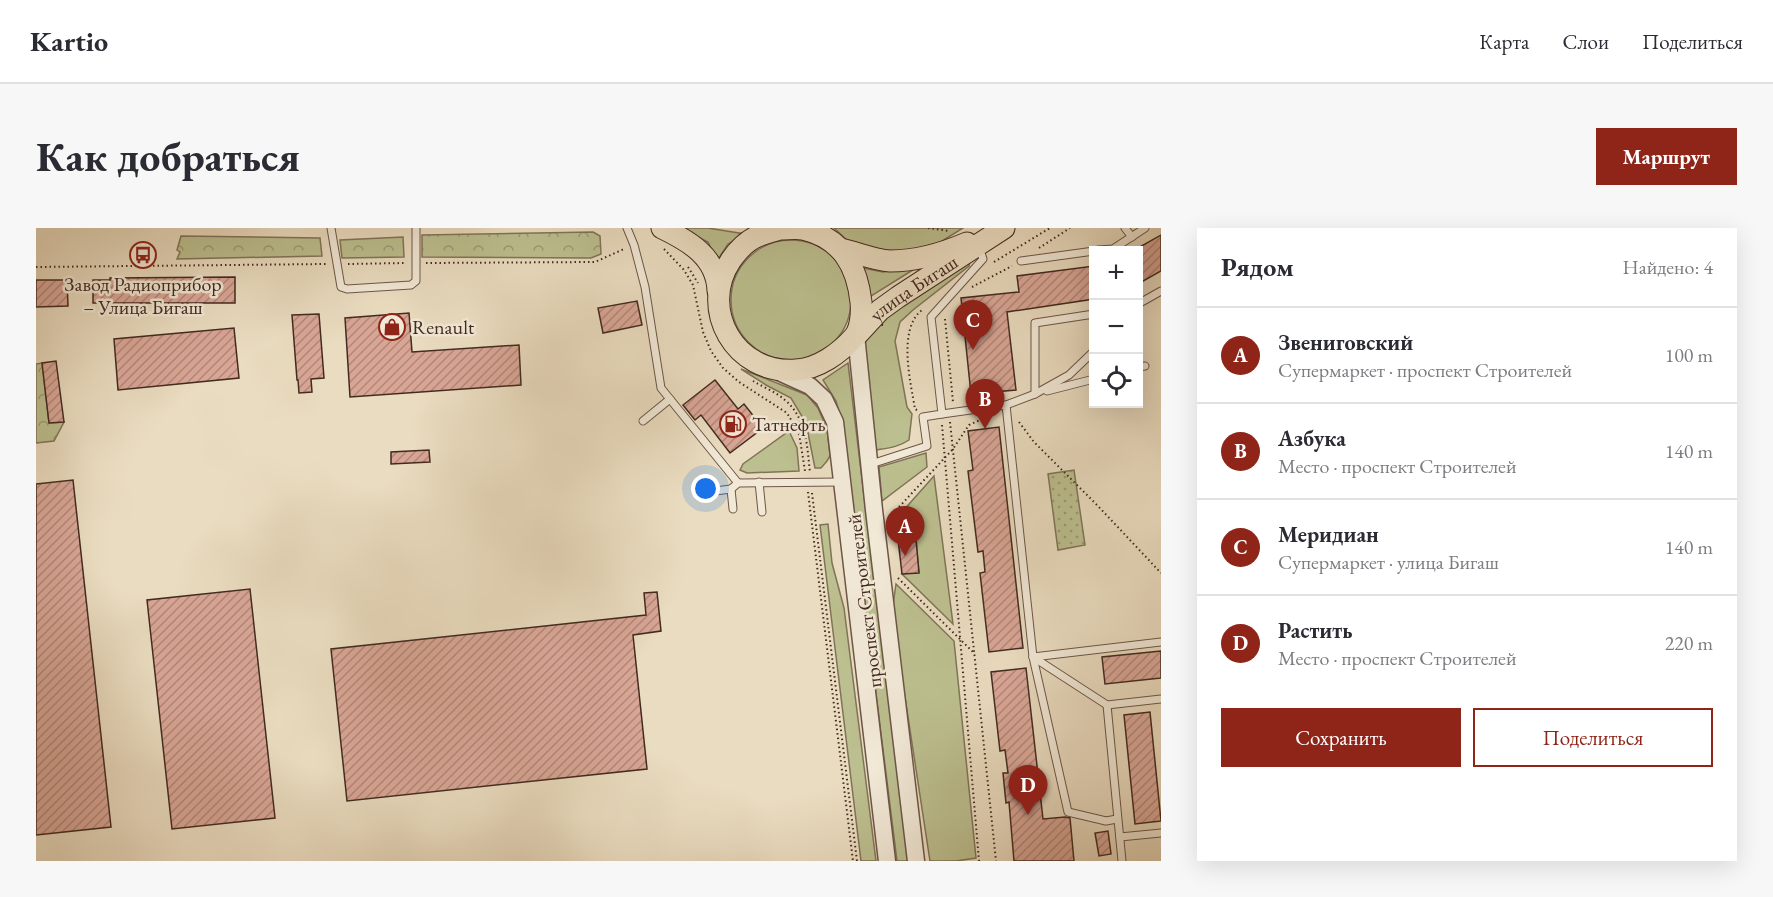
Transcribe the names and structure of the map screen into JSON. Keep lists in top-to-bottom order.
{
  "streets": {
    "main road": ["улица Бигаш"],
    "street": ["проспект Строителей"]
  },
  "crossings": [
    ["улица Бигаш", "проспект Строителей"]
  ],
  "places": {
    "bus stop": ["Завод Радиоприбор – Улица Бигаш"],
    "shop": ["Renault"],
    "fuel station": ["Татнефть"]
  },
  "page": {
    "header": "Kartio",
    "nav": ["Карта", "Слои", "Поделиться"],
    "buttons": [
      "Маршрут",
      ["Сохранить", "Поделиться"]
    ],
    "title": "Как добраться",
    "heading": ["Рядом", "Найдено: 4"],
    "map_buttons": ["+", "−"],
    "pins": [
      "C",
      "B",
      "A",
      "D"
    ],
    "list": [
      {
        "mark": "A",
        "name": "Звениговский",
        "note": "Супермаркет · проспект Строителей",
        "value": "100 m"
      },
      {
        "mark": "B",
        "name": "Азбука",
        "note": "Место · проспект Строителей",
        "value": "140 m"
      },
      {
        "mark": "C",
        "name": "Меридиан",
        "note": "Супермаркет · улица Бигаш",
        "value": "140 m"
      },
      {
        "mark": "D",
        "name": "Растить",
        "note": "Место · проспект Строителей",
        "value": "220 m"
      }
    ]
  }
}
